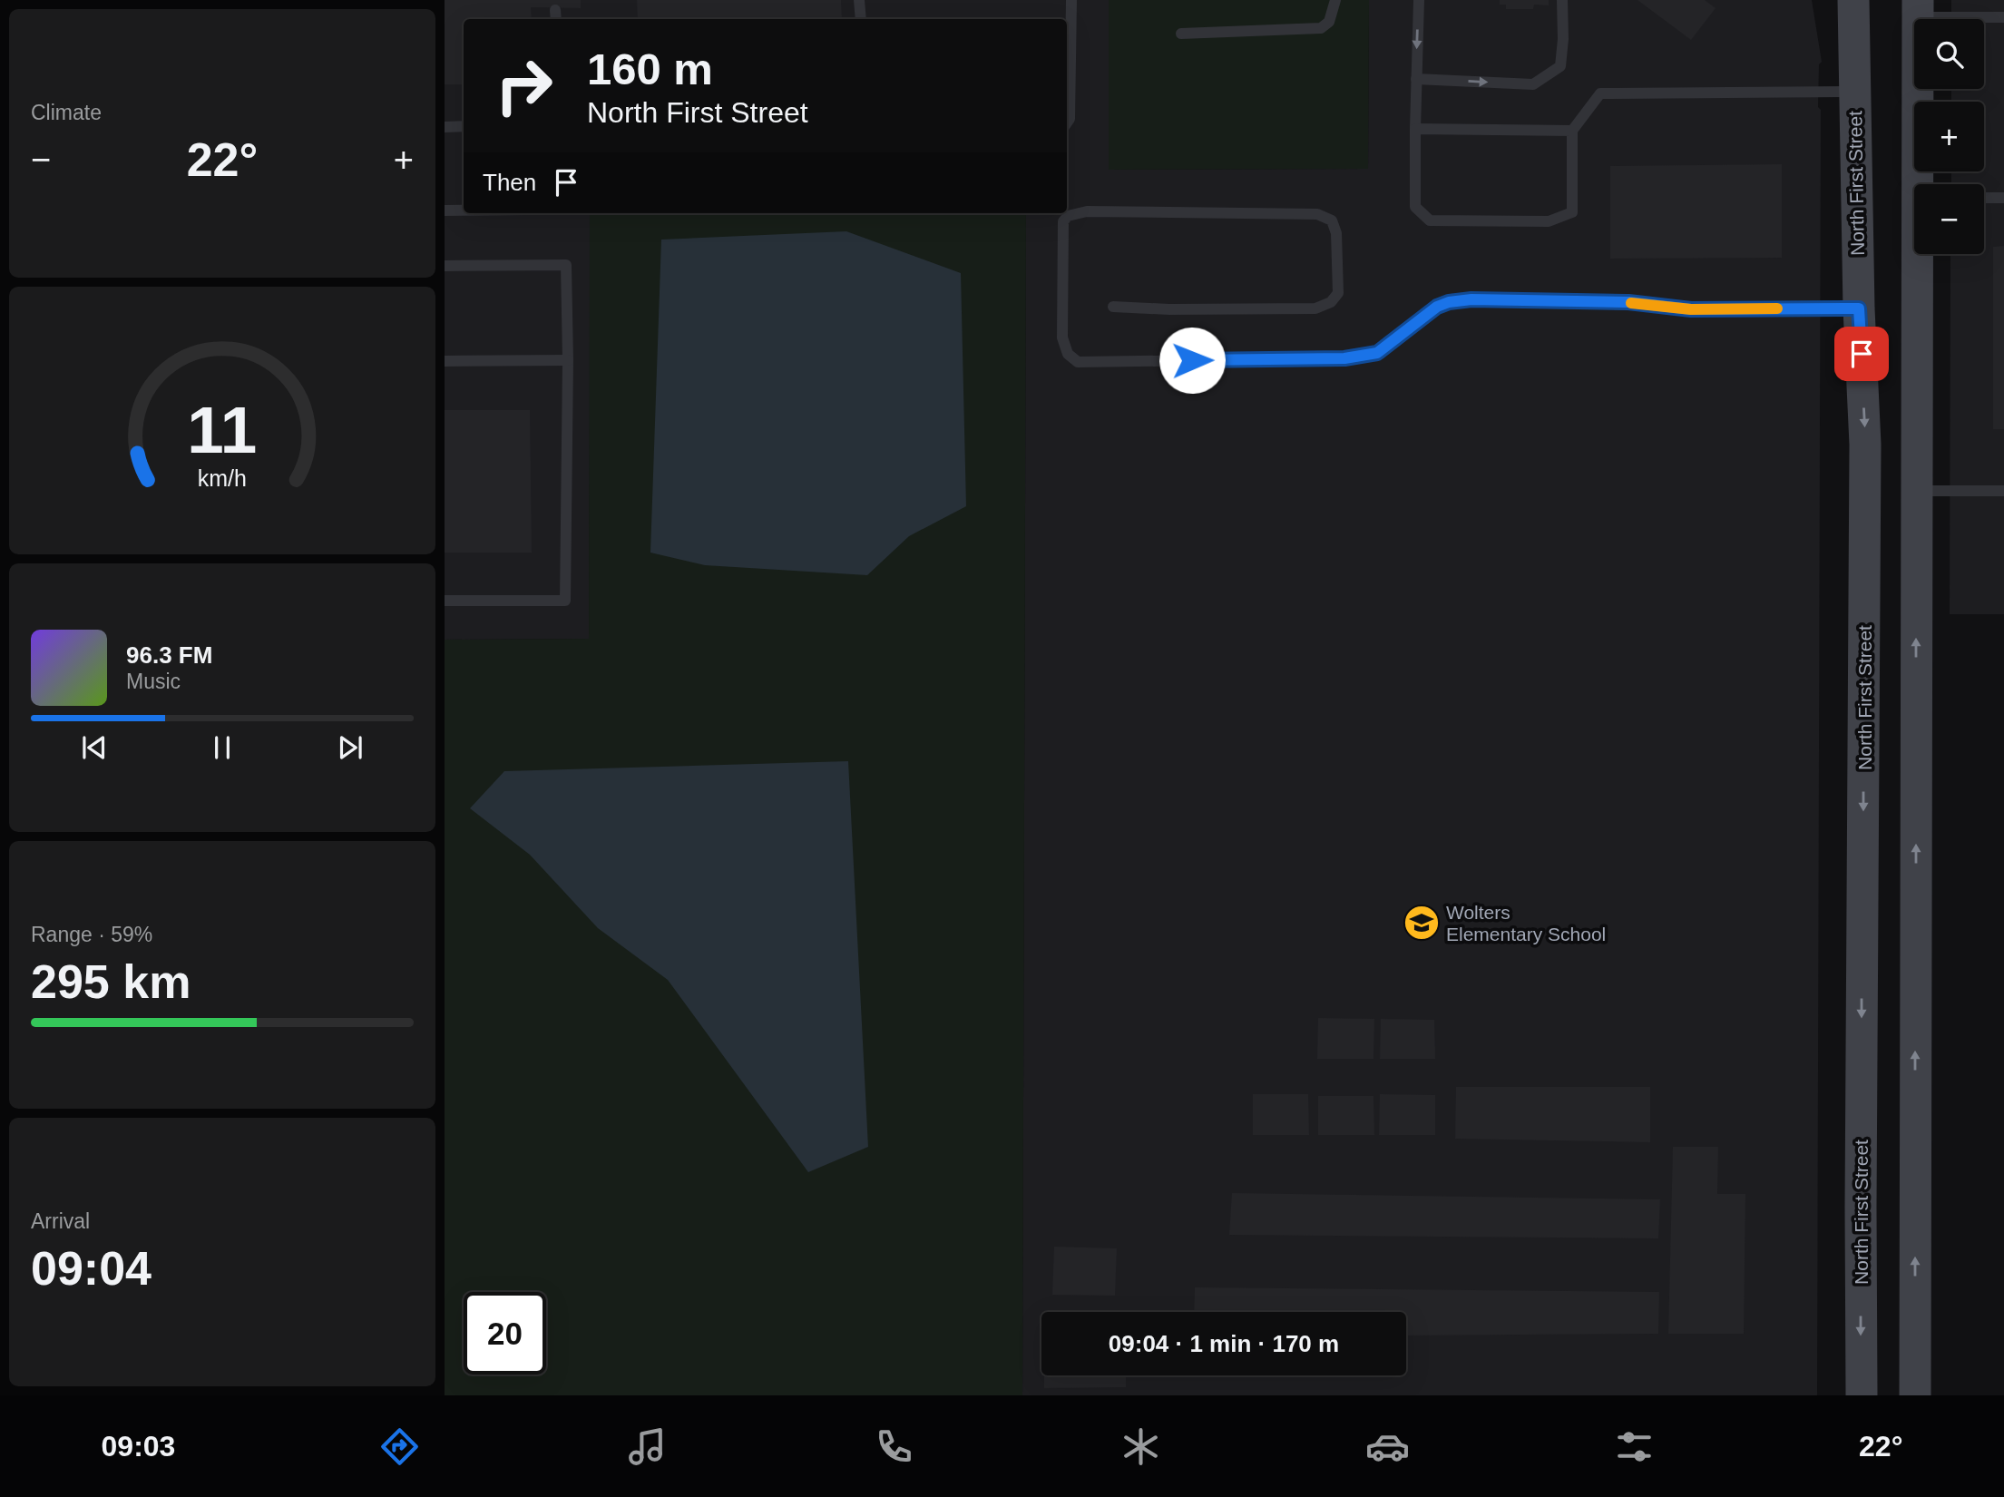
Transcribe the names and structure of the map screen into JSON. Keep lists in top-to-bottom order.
{
  "streets": {
    "main road": ["North First Street"]
  },
  "places": {
    "school or university": ["Wolters Elementary School"]
  },
  "page": {
    "tile": [
      "Climate",
      ["Range · 59%", "295 km"],
      ["Arrival", "09:04"]
    ],
    "map_buttons": ["+", "−"],
    "turn": ["160 m", "North First Street"],
    "heat": ["−", "22°", "+"],
    "then": "Then",
    "song": ["96.3 FM", "Music"],
    "limit": "20",
    "trip": "09:04 · 1 min · 170 m",
    "tabs": ["09:03", "22°"],
    "gauge": ["11", "km/h"]
  }
}
